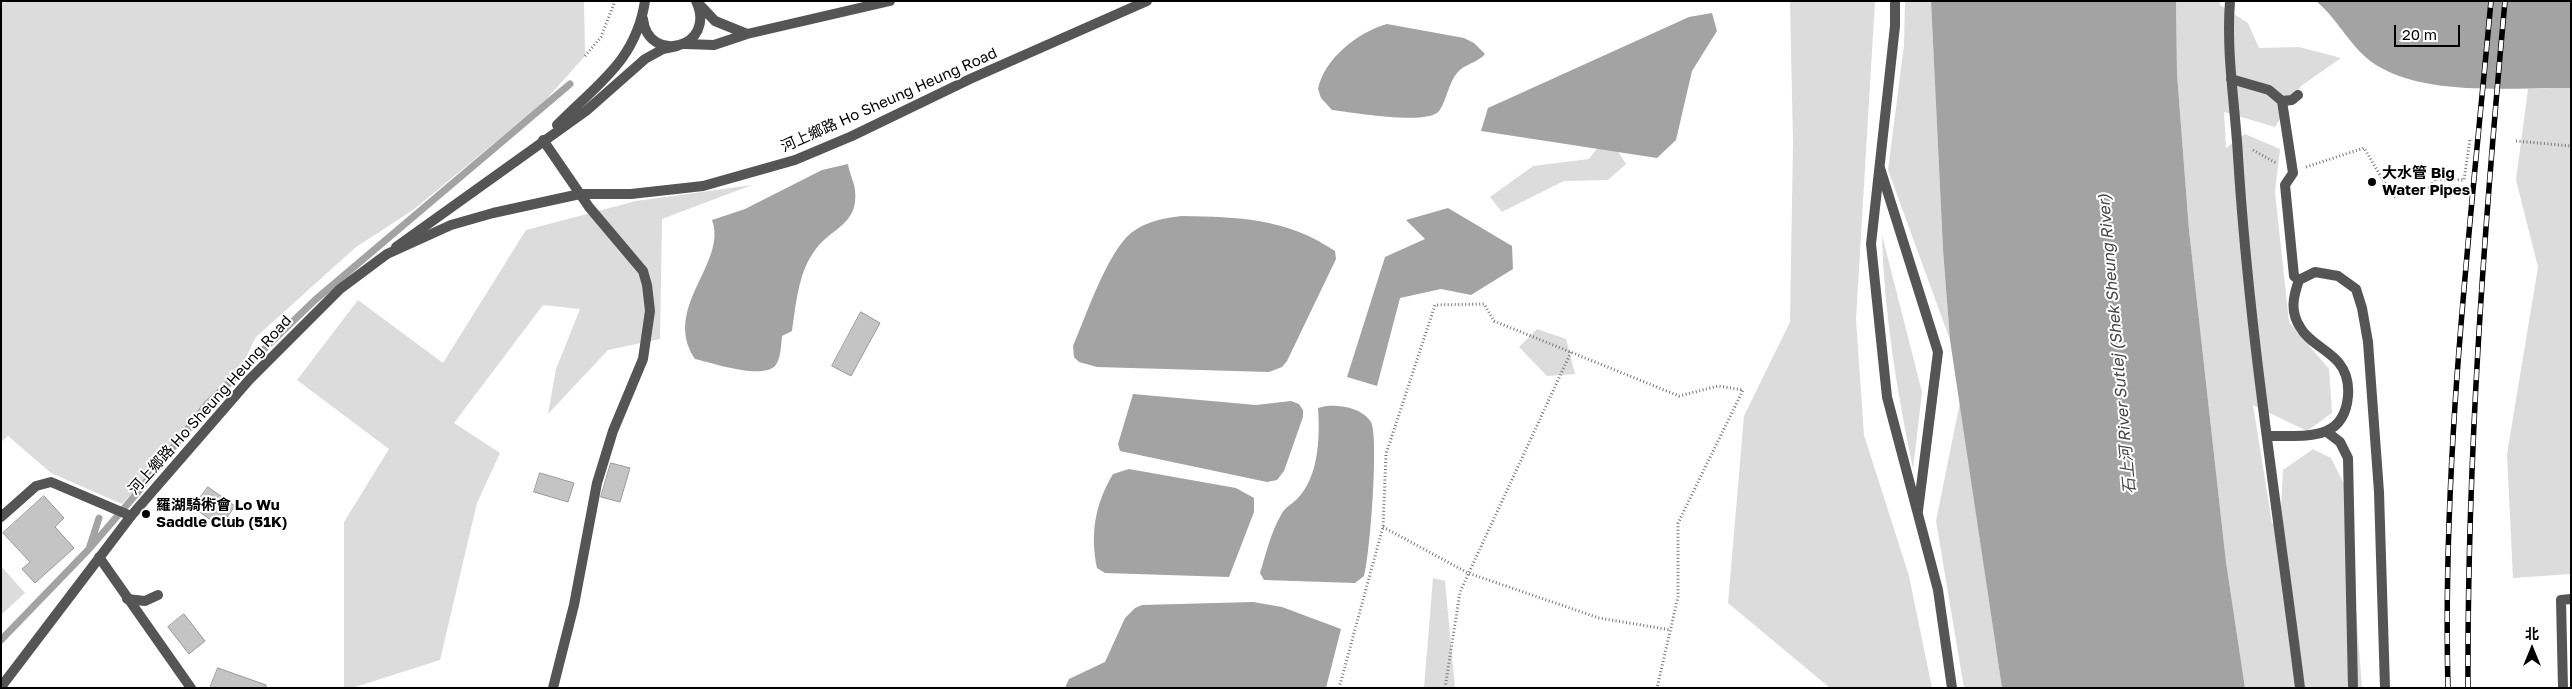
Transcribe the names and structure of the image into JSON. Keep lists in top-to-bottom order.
{
  "streets": {
    "street": ["河上鄉路 Ho Sheung Heung Road"]
  },
  "water": ["石上河 River Sutlej (Shek Sheung River)"],
  "places": ["大水管 Big Water Pipes", "羅湖騎術會 Lo Wu Saddle Club (51K)"],
  "scale_bar": "20 m",
  "north": "top"
}
